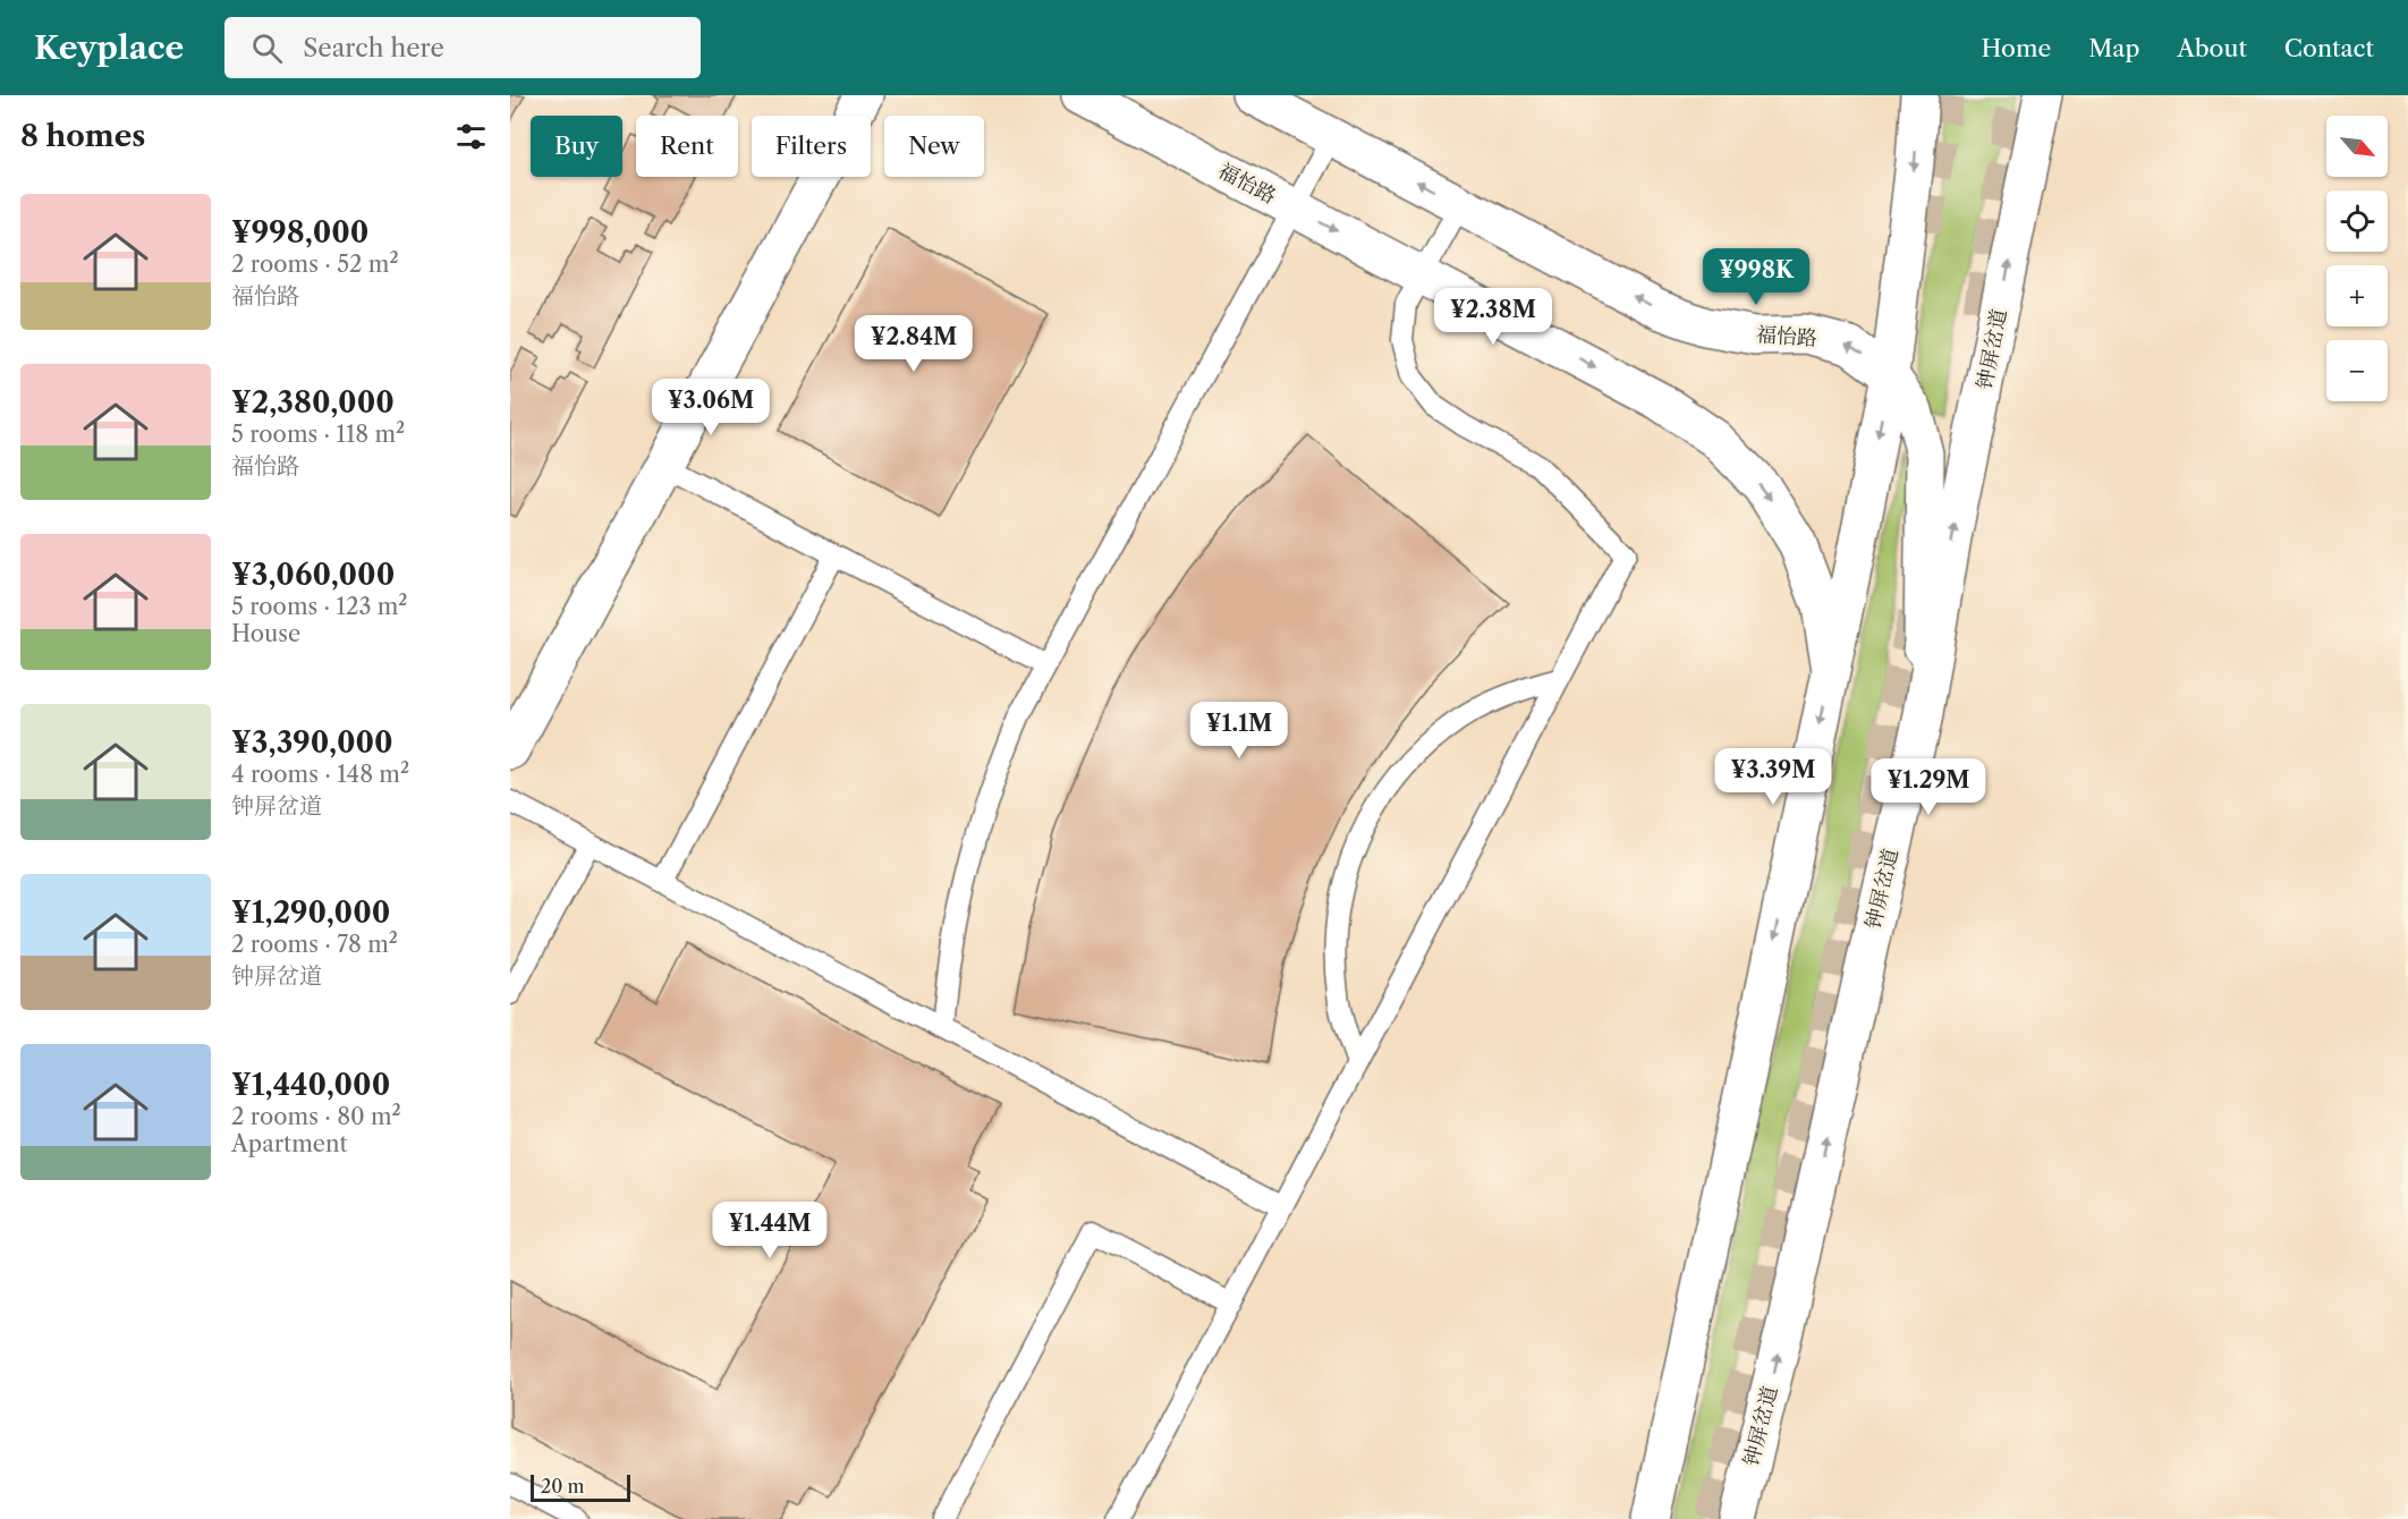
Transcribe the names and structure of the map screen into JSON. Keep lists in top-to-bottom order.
{
  "streets": {
    "main road": ["福怡路", "钟屏岔道"]
  },
  "crossings": [
    ["福怡路", "钟屏岔道"]
  ],
  "scale_bar": "20 m",
  "north": "bottom right",
  "page": {
    "header": "Keyplace",
    "search": "Search here",
    "nav": [
      "Home",
      "Map",
      "About",
      "Contact"
    ],
    "heading": "8 homes",
    "map_buttons": ["+", "−"],
    "chip": [
      "Buy",
      "Rent",
      "Filters",
      "New"
    ],
    "list": [
      {
        "name": "¥998,000",
        "note": "2 rooms · 52 m² · 福怡路"
      },
      {
        "name": "¥2,380,000",
        "note": "5 rooms · 118 m² · 福怡路"
      },
      {
        "name": "¥3,060,000",
        "note": "5 rooms · 123 m² · House"
      },
      {
        "name": "¥3,390,000",
        "note": "4 rooms · 148 m² · 钟屏岔道"
      },
      {
        "name": "¥1,290,000",
        "note": "2 rooms · 78 m² · 钟屏岔道"
      },
      {
        "name": "¥1,440,000",
        "note": "2 rooms · 80 m² · Apartment"
      }
    ],
    "price": [
      "¥998K",
      "¥2.38M",
      "¥2.84M",
      "¥3.06M",
      "¥1.1M",
      "¥3.39M",
      "¥1.29M",
      "¥1.44M"
    ],
    "scale": "20 m"
  }
}
